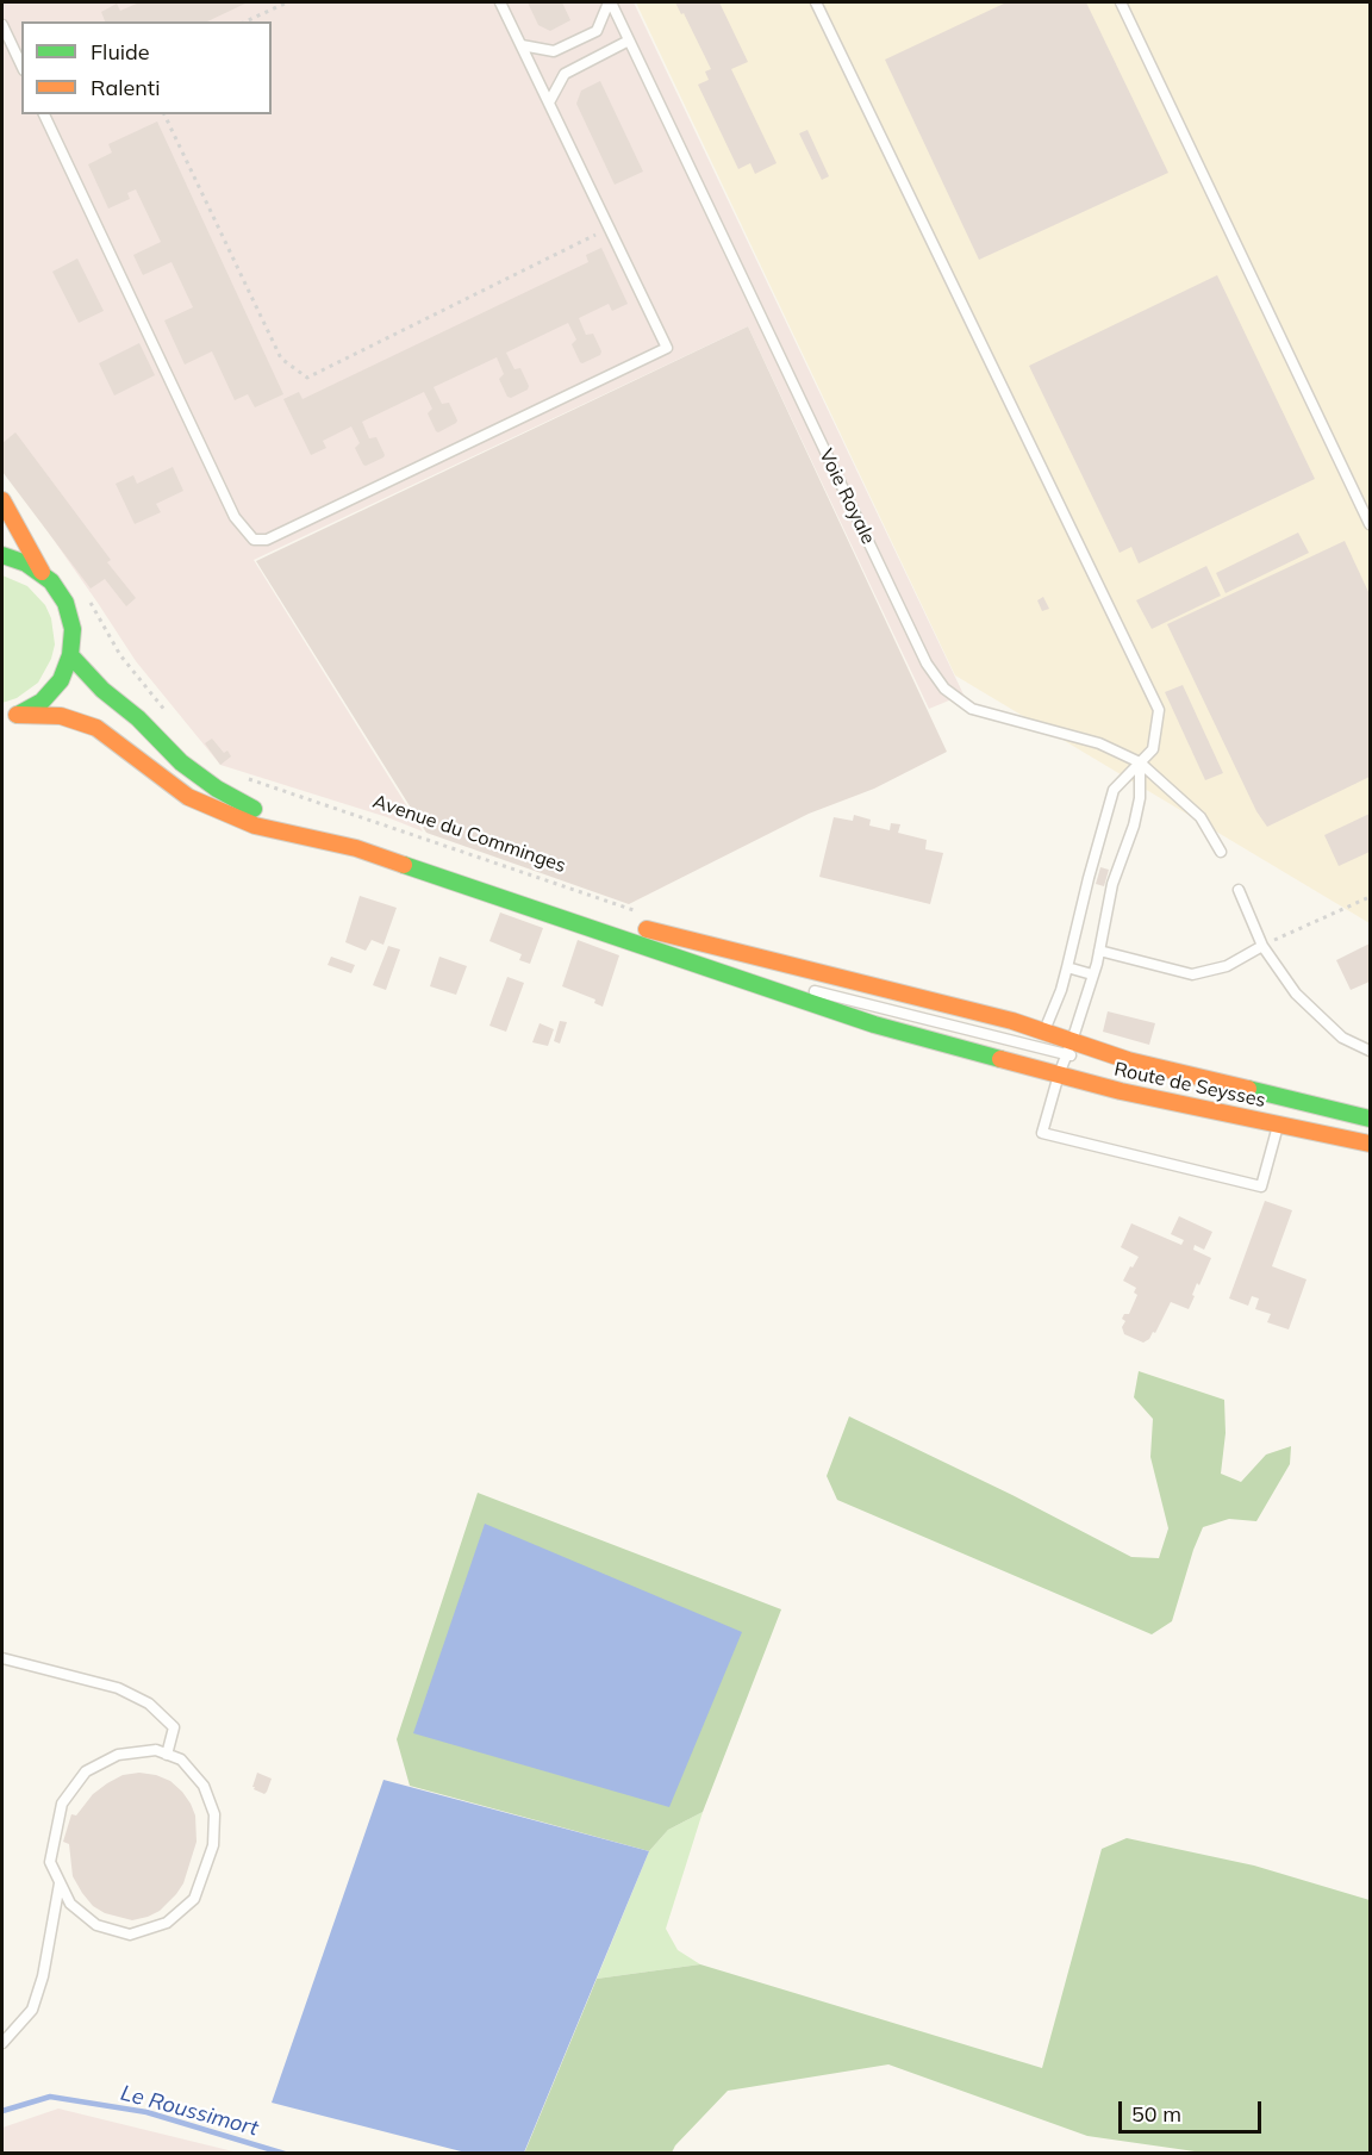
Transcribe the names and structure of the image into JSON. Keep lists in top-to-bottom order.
{
  "streets": {
    "main road": ["Avenue du Comminges", "Route de Seysses"],
    "lane": ["Voie Royale"]
  },
  "crossings": [
    ["Avenue du Comminges", "Route de Seysses"]
  ],
  "water": ["Le Roussimort"],
  "legend": ["Fluide", "Ralenti"],
  "scale_bar": "50 m"
}
